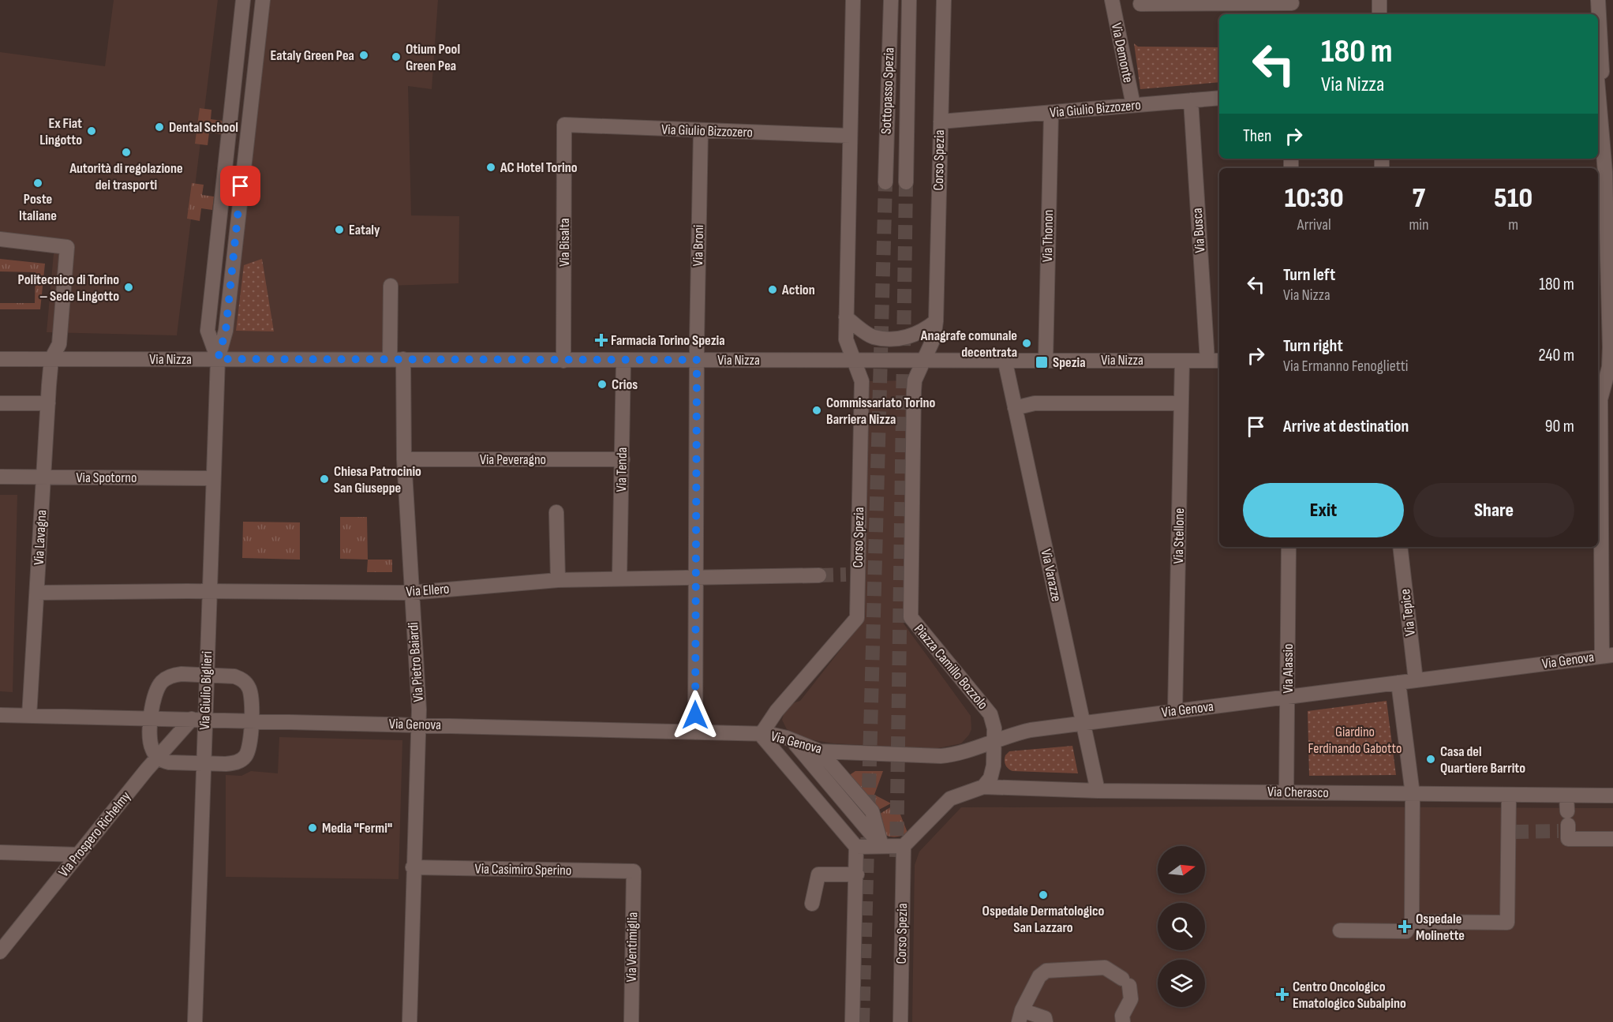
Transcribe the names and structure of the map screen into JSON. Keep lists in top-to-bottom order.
{
  "streets": {
    "street": [
      "Via Demonte",
      "Sottopasso Spezia",
      "Via Giulio Bizzozero",
      "Corso Spezia",
      "Via Busca",
      "Via Thonon",
      "Via Bisalta",
      "Via Broni",
      "Via Nizza",
      "Via Peveragno",
      "Via Tenda",
      "Via Spotorno",
      "Via Stellone",
      "Via Lavagna",
      "Via Varazze",
      "Via Ellero",
      "Via Tepice",
      "Via Genova",
      "Via Pietro Baiardi",
      "Piazza Camillo Bozzolo",
      "Via Alassio",
      "Via Giulio Biglieri",
      "Via Cherasco",
      "Via Prospero Richelmy",
      "Via Casimiro Sperino",
      "Via Ventimiglia"
    ]
  },
  "crossings": [
    ["Via Demonte", "Via Giulio Bizzozero"],
    ["Via Giulio Bizzozero", "Corso Spezia"],
    ["Via Giulio Bizzozero", "Via Busca"],
    ["Via Giulio Bizzozero", "Via Thonon"],
    ["Via Giulio Bizzozero", "Via Bisalta"],
    ["Via Giulio Bizzozero", "Via Broni"],
    ["Corso Spezia", "Via Nizza"],
    ["Corso Spezia", "Via Genova"],
    ["Corso Spezia", "Piazza Camillo Bozzolo"],
    ["Via Busca", "Via Nizza"],
    ["Via Thonon", "Via Nizza"],
    ["Via Bisalta", "Via Nizza"],
    ["Via Broni", "Via Nizza"],
    ["Via Broni", "Via Ellero"],
    ["Via Broni", "Via Genova"],
    ["Via Nizza", "Via Tenda"],
    ["Via Nizza", "Via Stellone"],
    ["Via Nizza", "Via Lavagna"],
    ["Via Nizza", "Via Varazze"],
    ["Via Nizza", "Via Pietro Baiardi"],
    ["Via Nizza", "Via Giulio Biglieri"],
    ["Via Peveragno", "Via Tenda"],
    ["Via Peveragno", "Via Pietro Baiardi"],
    ["Via Tenda", "Via Ellero"],
    ["Via Spotorno", "Via Lavagna"],
    ["Via Spotorno", "Via Giulio Biglieri"],
    ["Via Stellone", "Via Genova"],
    ["Via Lavagna", "Via Ellero"],
    ["Via Lavagna", "Via Genova"],
    ["Via Varazze", "Via Genova"],
    ["Via Varazze", "Via Cherasco"],
    ["Via Ellero", "Via Pietro Baiardi"],
    ["Via Ellero", "Via Giulio Biglieri"],
    ["Via Tepice", "Via Genova"],
    ["Via Genova", "Via Pietro Baiardi"],
    ["Via Genova", "Piazza Camillo Bozzolo"],
    ["Via Genova", "Via Alassio"],
    ["Via Genova", "Via Giulio Biglieri"],
    ["Via Genova", "Via Prospero Richelmy"],
    ["Via Pietro Baiardi", "Via Casimiro Sperino"],
    ["Piazza Camillo Bozzolo", "Via Cherasco"],
    ["Via Alassio", "Via Cherasco"],
    ["Via Giulio Biglieri", "Via Prospero Richelmy"],
    ["Via Casimiro Sperino", "Via Ventimiglia"]
  ],
  "parks": ["Giardino Ferdinando Gabotto"],
  "places": {
    "other": [
      "Eataly Green Pea",
      "Otium Pool Green Pea",
      "Dental School",
      "Ex Fiat Lingotto",
      "Autorità di regolazione dei trasporti",
      "AC Hotel Torino",
      "Poste Italiane",
      "Eataly",
      "Politecnico di Torino – Sede Lingotto",
      "Action",
      "Anagrafe comunale decentrata",
      "Crios",
      "Commissariato Torino Barriera Nizza",
      "Chiesa Patrocinio San Giuseppe",
      "Casa del Quartiere Barrito",
      "Media \"Fermi\"",
      "Ospedale Dermatologico San Lazzaro"
    ],
    "health": ["Farmacia Torino Spezia", "Ospedale Molinette", "Centro Oncologico Ematologico Subalpino"],
    "transit": ["Spezia"]
  },
  "north": "right",
  "page": {
    "turn": ["180 m", "Via Nizza"],
    "then": "Then",
    "eta": [
      "10:30",
      "Arrival",
      "7",
      "min",
      "510",
      "m"
    ],
    "list": [
      {
        "name": "Turn left",
        "note": "Via Nizza",
        "value": "180 m"
      },
      {
        "name": "Turn right",
        "note": "Via Ermanno Fenoglietti",
        "value": "240 m"
      },
      {
        "name": "Arrive at destination",
        "value": "90 m"
      }
    ],
    "buttons": ["Exit", "Share"]
  }
}
